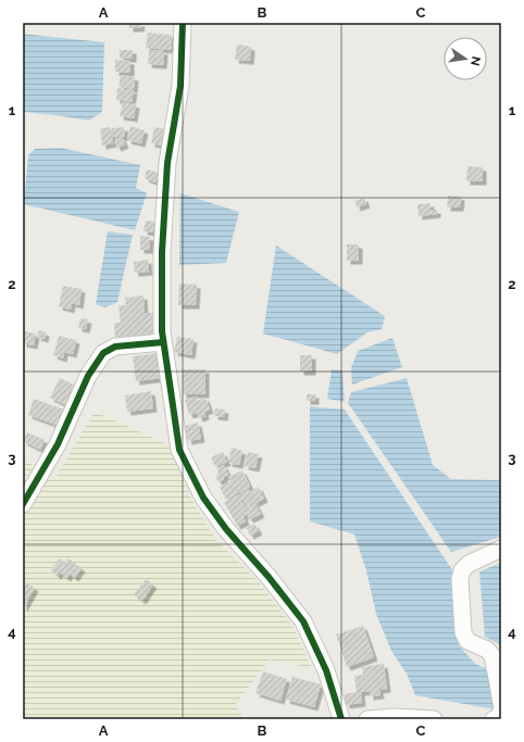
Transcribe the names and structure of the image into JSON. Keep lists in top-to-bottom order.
{
  "north": "right",
  "grid": {
    "columns": ["A", "B", "C"],
    "rows": [
      "1",
      "2",
      "3",
      "4"
    ]
  }
}
